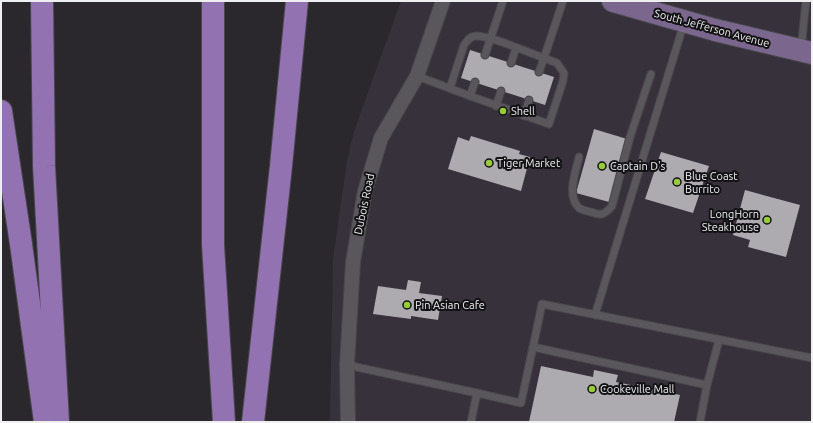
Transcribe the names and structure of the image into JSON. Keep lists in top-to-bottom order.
{
  "streets": {
    "main road": ["South Jefferson Avenue"],
    "street": ["Dubois Road"]
  },
  "places": [
    "Shell",
    "Tiger Market",
    "Captain D's",
    "Blue Coast Burrito",
    "LongHorn Steakhouse",
    "Pin Asian Cafe",
    "Cookeville Mall"
  ]
}
